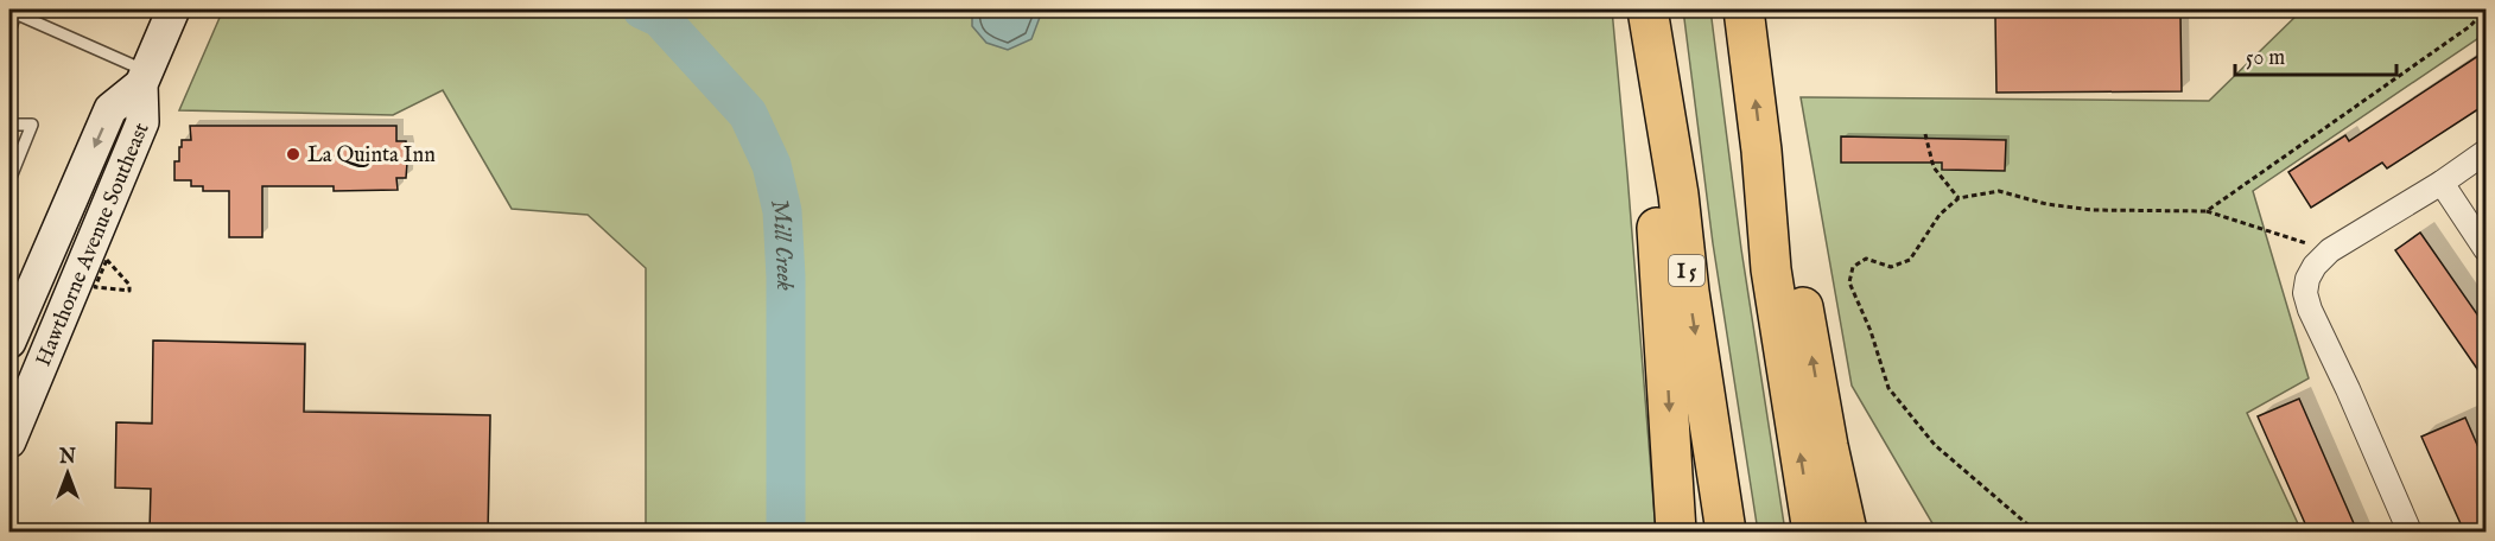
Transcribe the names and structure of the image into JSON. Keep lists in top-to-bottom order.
{
  "streets": {
    "highway": ["I 5"],
    "main road": ["Hawthorne Avenue Southeast"]
  },
  "water": ["Mill Creek"],
  "places": ["La Quinta Inn"],
  "scale_bar": "50 m",
  "north": "top"
}
